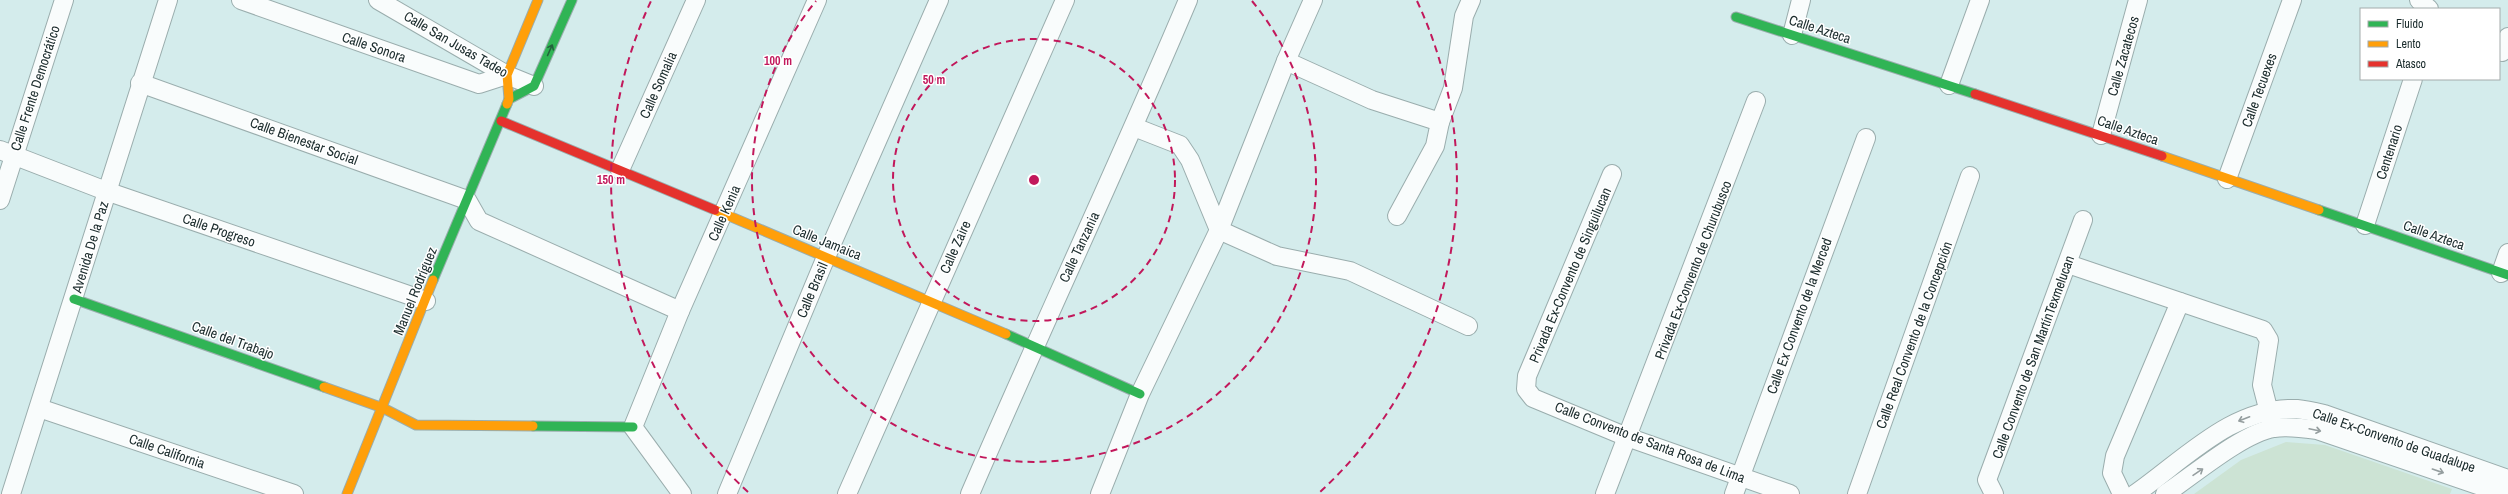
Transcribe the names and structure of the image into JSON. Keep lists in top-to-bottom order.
{
  "streets": {
    "street": [
      "Calle Azteca",
      "Calle San Jusas Tadeo",
      "Calle Sonora",
      "Calle Zacatecos",
      "Calle Somalia",
      "Calle Frente Democrático",
      "Calle Tecuexes",
      "Calle Bienestar Social",
      "Centenario",
      "Calle Kenia",
      "Calle Progreso",
      "Calle Jamaica",
      "Avenida De la Paz",
      "Calle Zaire",
      "Calle Tanzania",
      "Privada Ex-Convento de Churubusco",
      "Privada Ex-Convento de Singuilucan",
      "Calle Brasil",
      "Manuel Rodríguez",
      "Calle Ex Convento de la Merced",
      "Calle Real Convento de la Concepción",
      "Calle del Trabajo",
      "Calle Convento de San MartínTexmelucan",
      "Calle Ex-Convento de Guadalupe",
      "Calle Convento de Santa Rosa de Lima",
      "Calle California"
    ]
  },
  "crossings": [
    ["Calle Azteca", "Calle Zacatecos"],
    ["Calle Azteca", "Calle Tecuexes"],
    ["Calle Azteca", "Centenario"],
    ["Calle San Jusas Tadeo", "Calle Sonora"],
    ["Calle San Jusas Tadeo", "Manuel Rodríguez"],
    ["Calle Sonora", "Manuel Rodríguez"],
    ["Calle Somalia", "Calle Jamaica"],
    ["Calle Frente Democrático", "Calle Progreso"],
    ["Calle Bienestar Social", "Avenida De la Paz"],
    ["Calle Bienestar Social", "Manuel Rodríguez"],
    ["Calle Kenia", "Calle Jamaica"],
    ["Calle Kenia", "Calle del Trabajo"],
    ["Calle Progreso", "Avenida De la Paz"],
    ["Calle Progreso", "Manuel Rodríguez"],
    ["Calle Jamaica", "Calle Zaire"],
    ["Calle Jamaica", "Calle Tanzania"],
    ["Calle Jamaica", "Calle Brasil"],
    ["Calle Jamaica", "Manuel Rodríguez"],
    ["Avenida De la Paz", "Calle del Trabajo"],
    ["Avenida De la Paz", "Calle California"],
    ["Privada Ex-Convento de Churubusco", "Calle Convento de Santa Rosa de Lima"],
    ["Privada Ex-Convento de Singuilucan", "Calle Convento de Santa Rosa de Lima"],
    ["Manuel Rodríguez", "Calle del Trabajo"],
    ["Calle Ex Convento de la Merced", "Calle Convento de Santa Rosa de Lima"]
  ],
  "legend": ["Fluido", "Lento", "Atasco"],
  "rings": ["100 m", "50 m", "150 m"]
}
